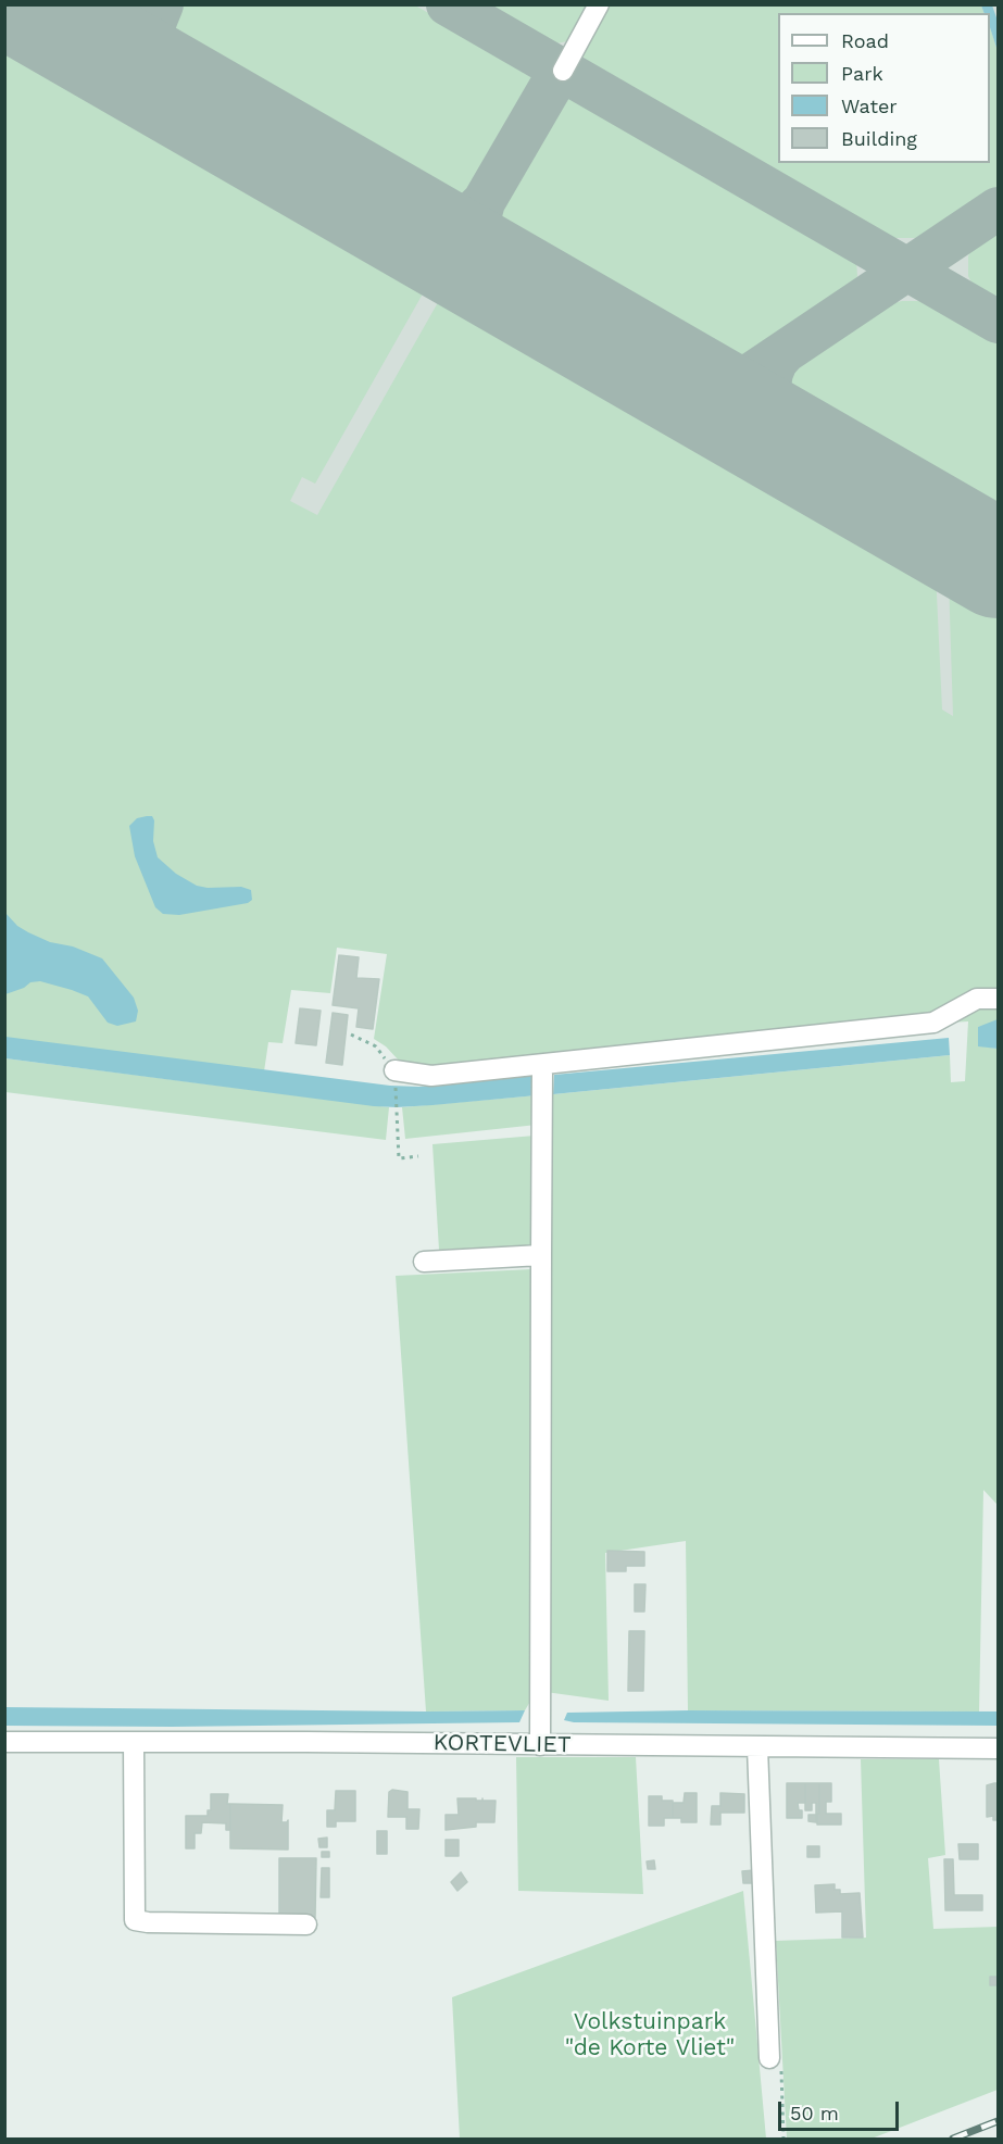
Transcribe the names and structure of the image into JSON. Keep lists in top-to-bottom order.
{
  "streets": {
    "street": ["KORTEVLIET"]
  },
  "parks": ["Volkstuinpark \"de Korte Vliet\""],
  "legend": [
    "Road",
    "Park",
    "Water",
    "Building"
  ],
  "scale_bar": "50 m"
}
